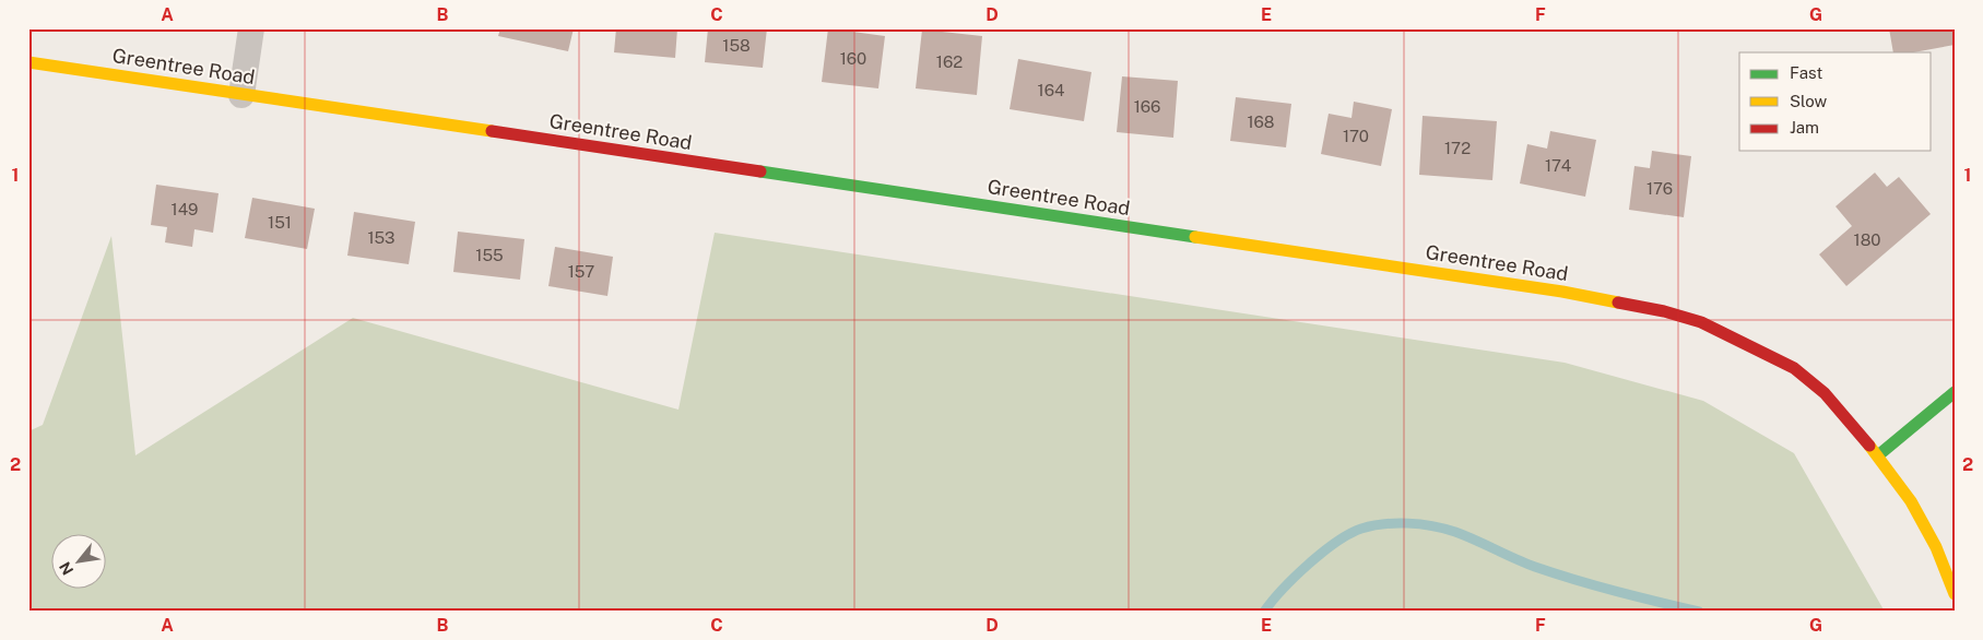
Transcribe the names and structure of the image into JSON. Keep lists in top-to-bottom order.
{
  "streets": {
    "street": ["Greentree Road"]
  },
  "house_numbers": [
    "158",
    "160",
    "162",
    "164",
    "166",
    "168",
    "170",
    "172",
    "174",
    "176",
    "149",
    "151",
    "153",
    "180",
    "155",
    "157"
  ],
  "legend": ["Fast", "Slow", "Jam"],
  "north": "bottom left",
  "grid": {
    "columns": [
      "A",
      "B",
      "C",
      "D",
      "E",
      "F",
      "G"
    ],
    "rows": ["1", "2"]
  }
}
